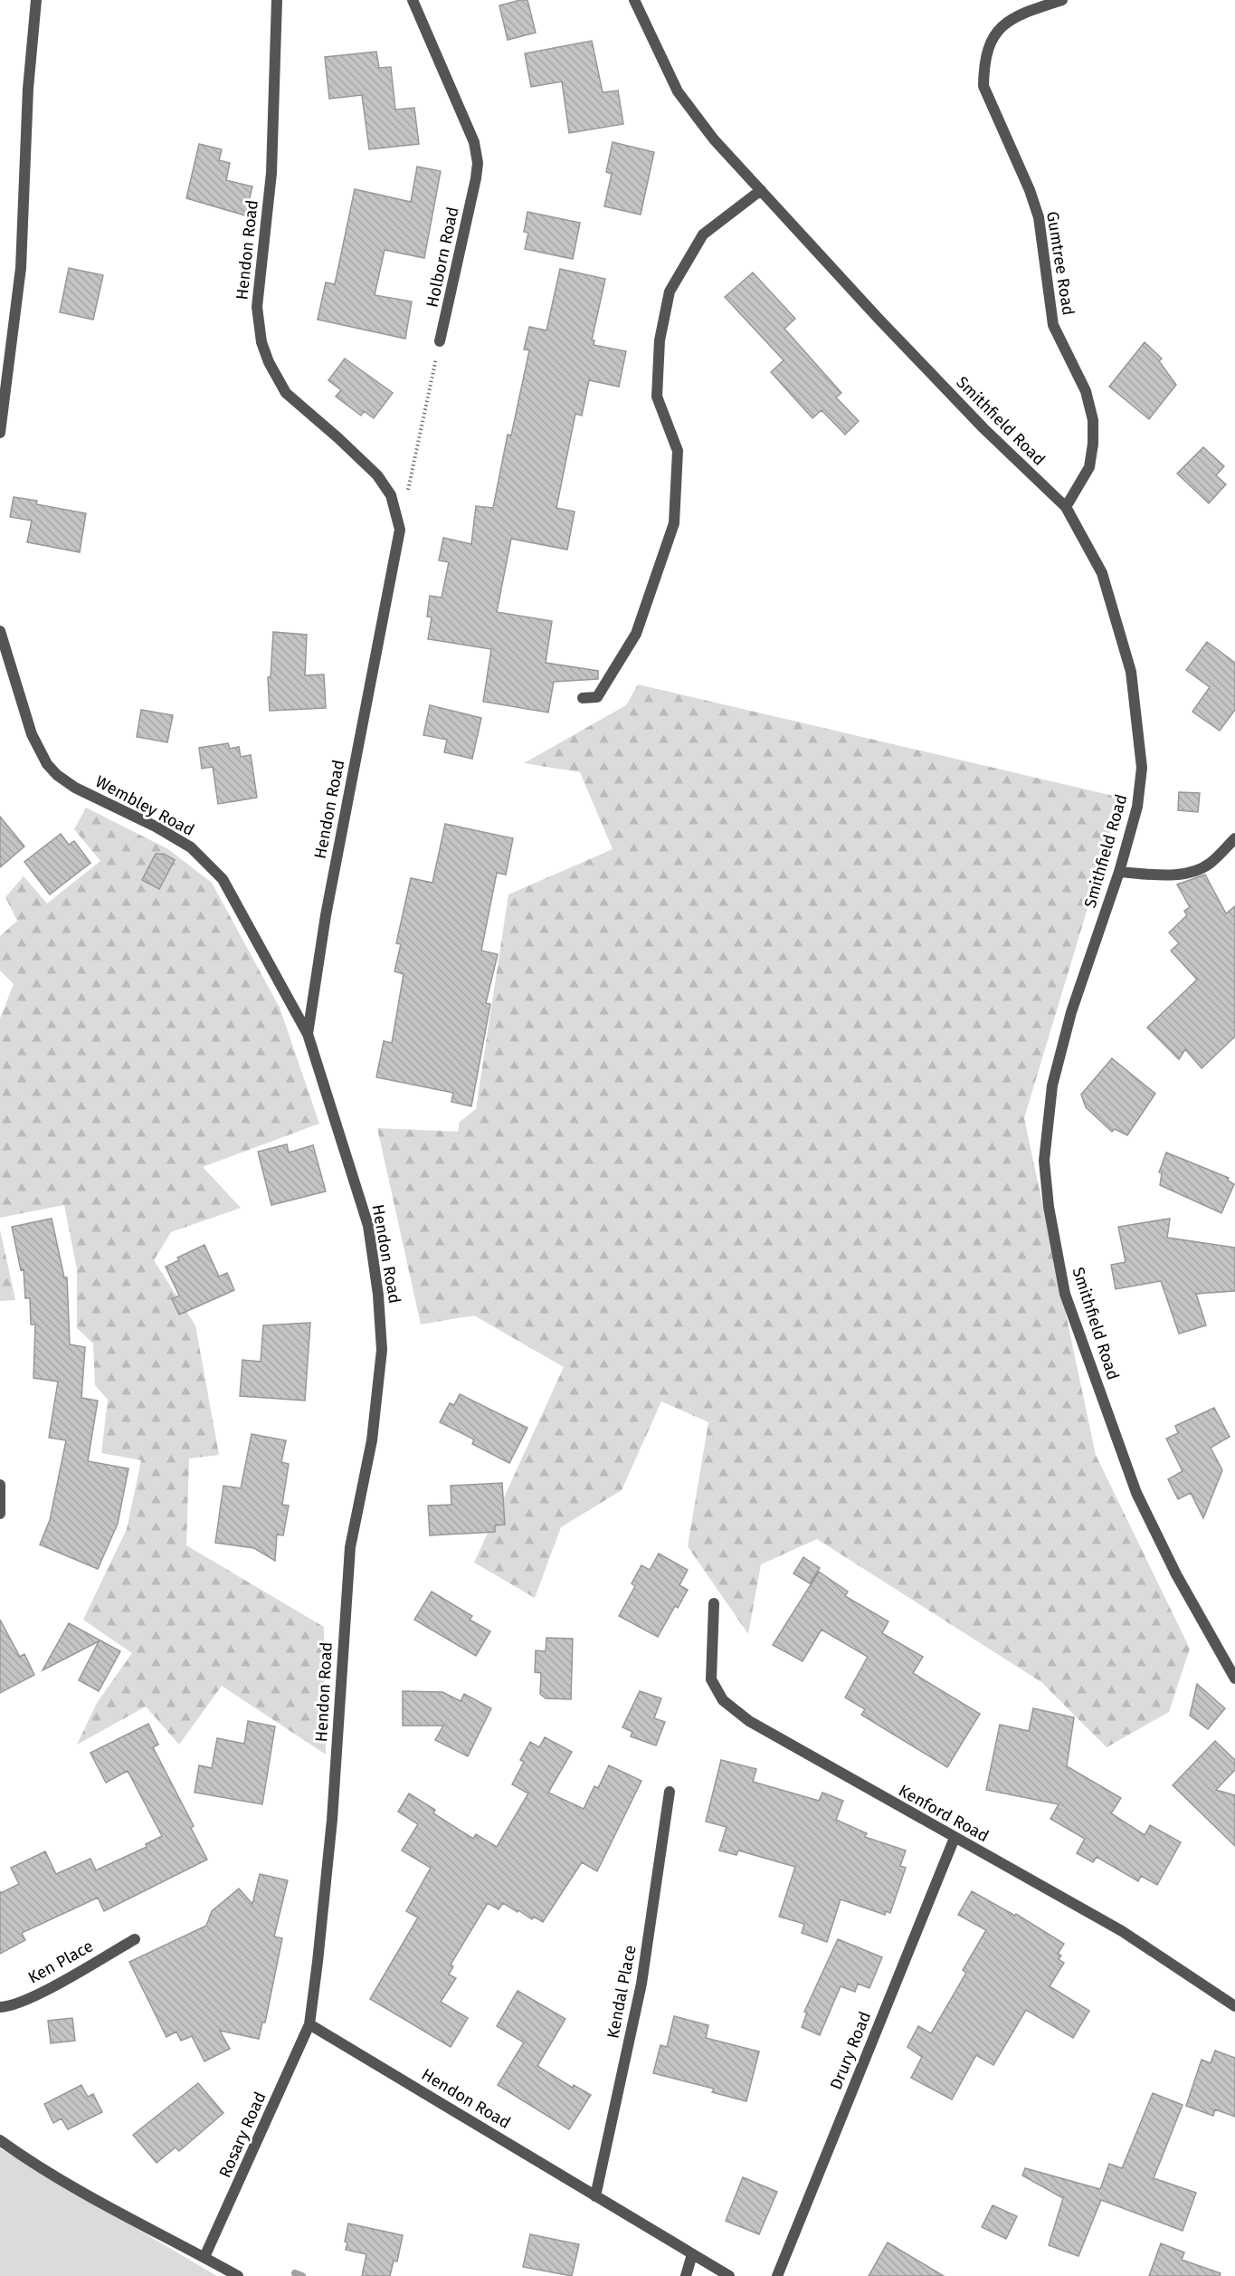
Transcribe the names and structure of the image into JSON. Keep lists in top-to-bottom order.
{
  "streets": {
    "street": [
      "Hendon Road",
      "Holborn Road",
      "Gumtree Road",
      "Smithfield Road",
      "Wembley Road",
      "Kenford Road",
      "Ken Place",
      "Kendal Place",
      "Drury Road",
      "Rosary Road"
    ]
  },
  "crossings": [
    ["Hendon Road", "Wembley Road"],
    ["Hendon Road", "Kendal Place"],
    ["Hendon Road", "Rosary Road"],
    ["Gumtree Road", "Smithfield Road"],
    ["Kenford Road", "Drury Road"]
  ]
}
